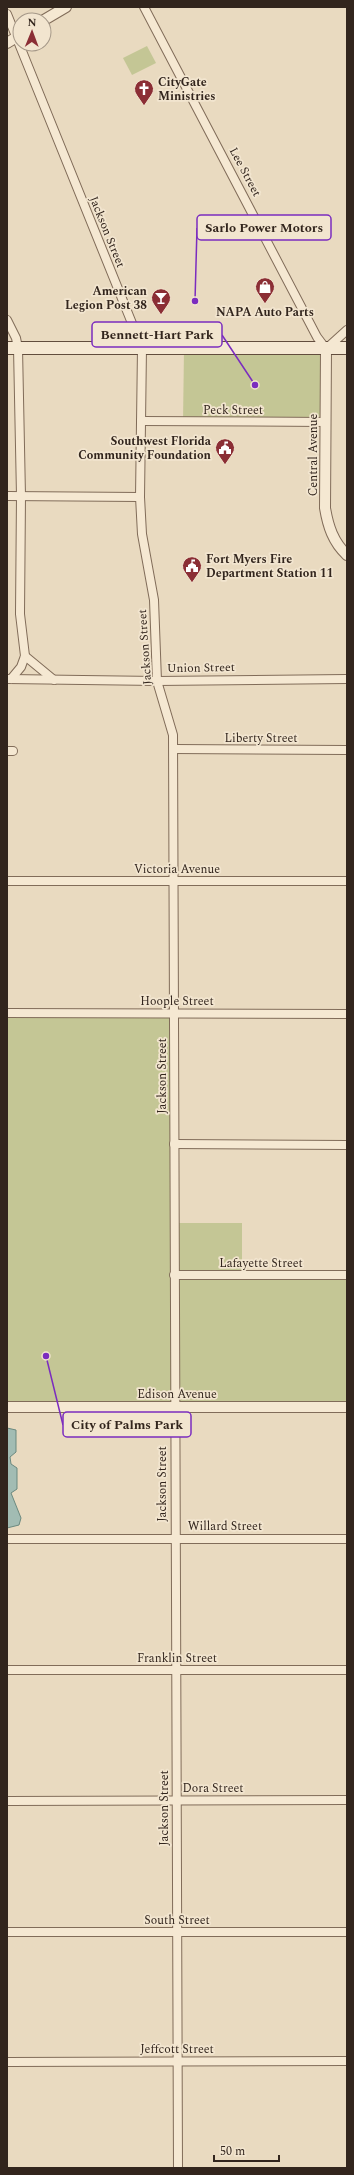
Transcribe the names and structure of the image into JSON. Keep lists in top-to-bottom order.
{
  "streets": {
    "street": [
      "Lee Street",
      "Jackson Street",
      "Peck Street",
      "Central Avenue",
      "Union Street",
      "Liberty Street",
      "Victoria Avenue",
      "Hoople Street",
      "Lafayette Street",
      "Edison Avenue",
      "Willard Street",
      "Franklin Street",
      "Dora Street",
      "South Street",
      "Jeffcott Street"
    ]
  },
  "crossings": [
    ["Lee Street", "Central Avenue"],
    ["Jackson Street", "Peck Street"],
    ["Jackson Street", "Union Street"],
    ["Jackson Street", "Liberty Street"],
    ["Jackson Street", "Victoria Avenue"],
    ["Jackson Street", "Hoople Street"],
    ["Jackson Street", "Lafayette Street"],
    ["Jackson Street", "Edison Avenue"],
    ["Jackson Street", "Willard Street"],
    ["Jackson Street", "Franklin Street"],
    ["Jackson Street", "Dora Street"],
    ["Jackson Street", "South Street"],
    ["Jackson Street", "Jeffcott Street"],
    ["Peck Street", "Central Avenue"]
  ],
  "places": {
    "church": ["CityGate Ministries"],
    "other": ["Sarlo Power Motors", "Bennett-Hart Park", "City of Palms Park"],
    "shop": ["NAPA Auto Parts"],
    "bar": ["American Legion Post 38"],
    "public building": ["Southwest Florida Community Foundation", "Fort Myers Fire Department Station 11"]
  },
  "scale_bar": "50 m",
  "north": "top"
}
